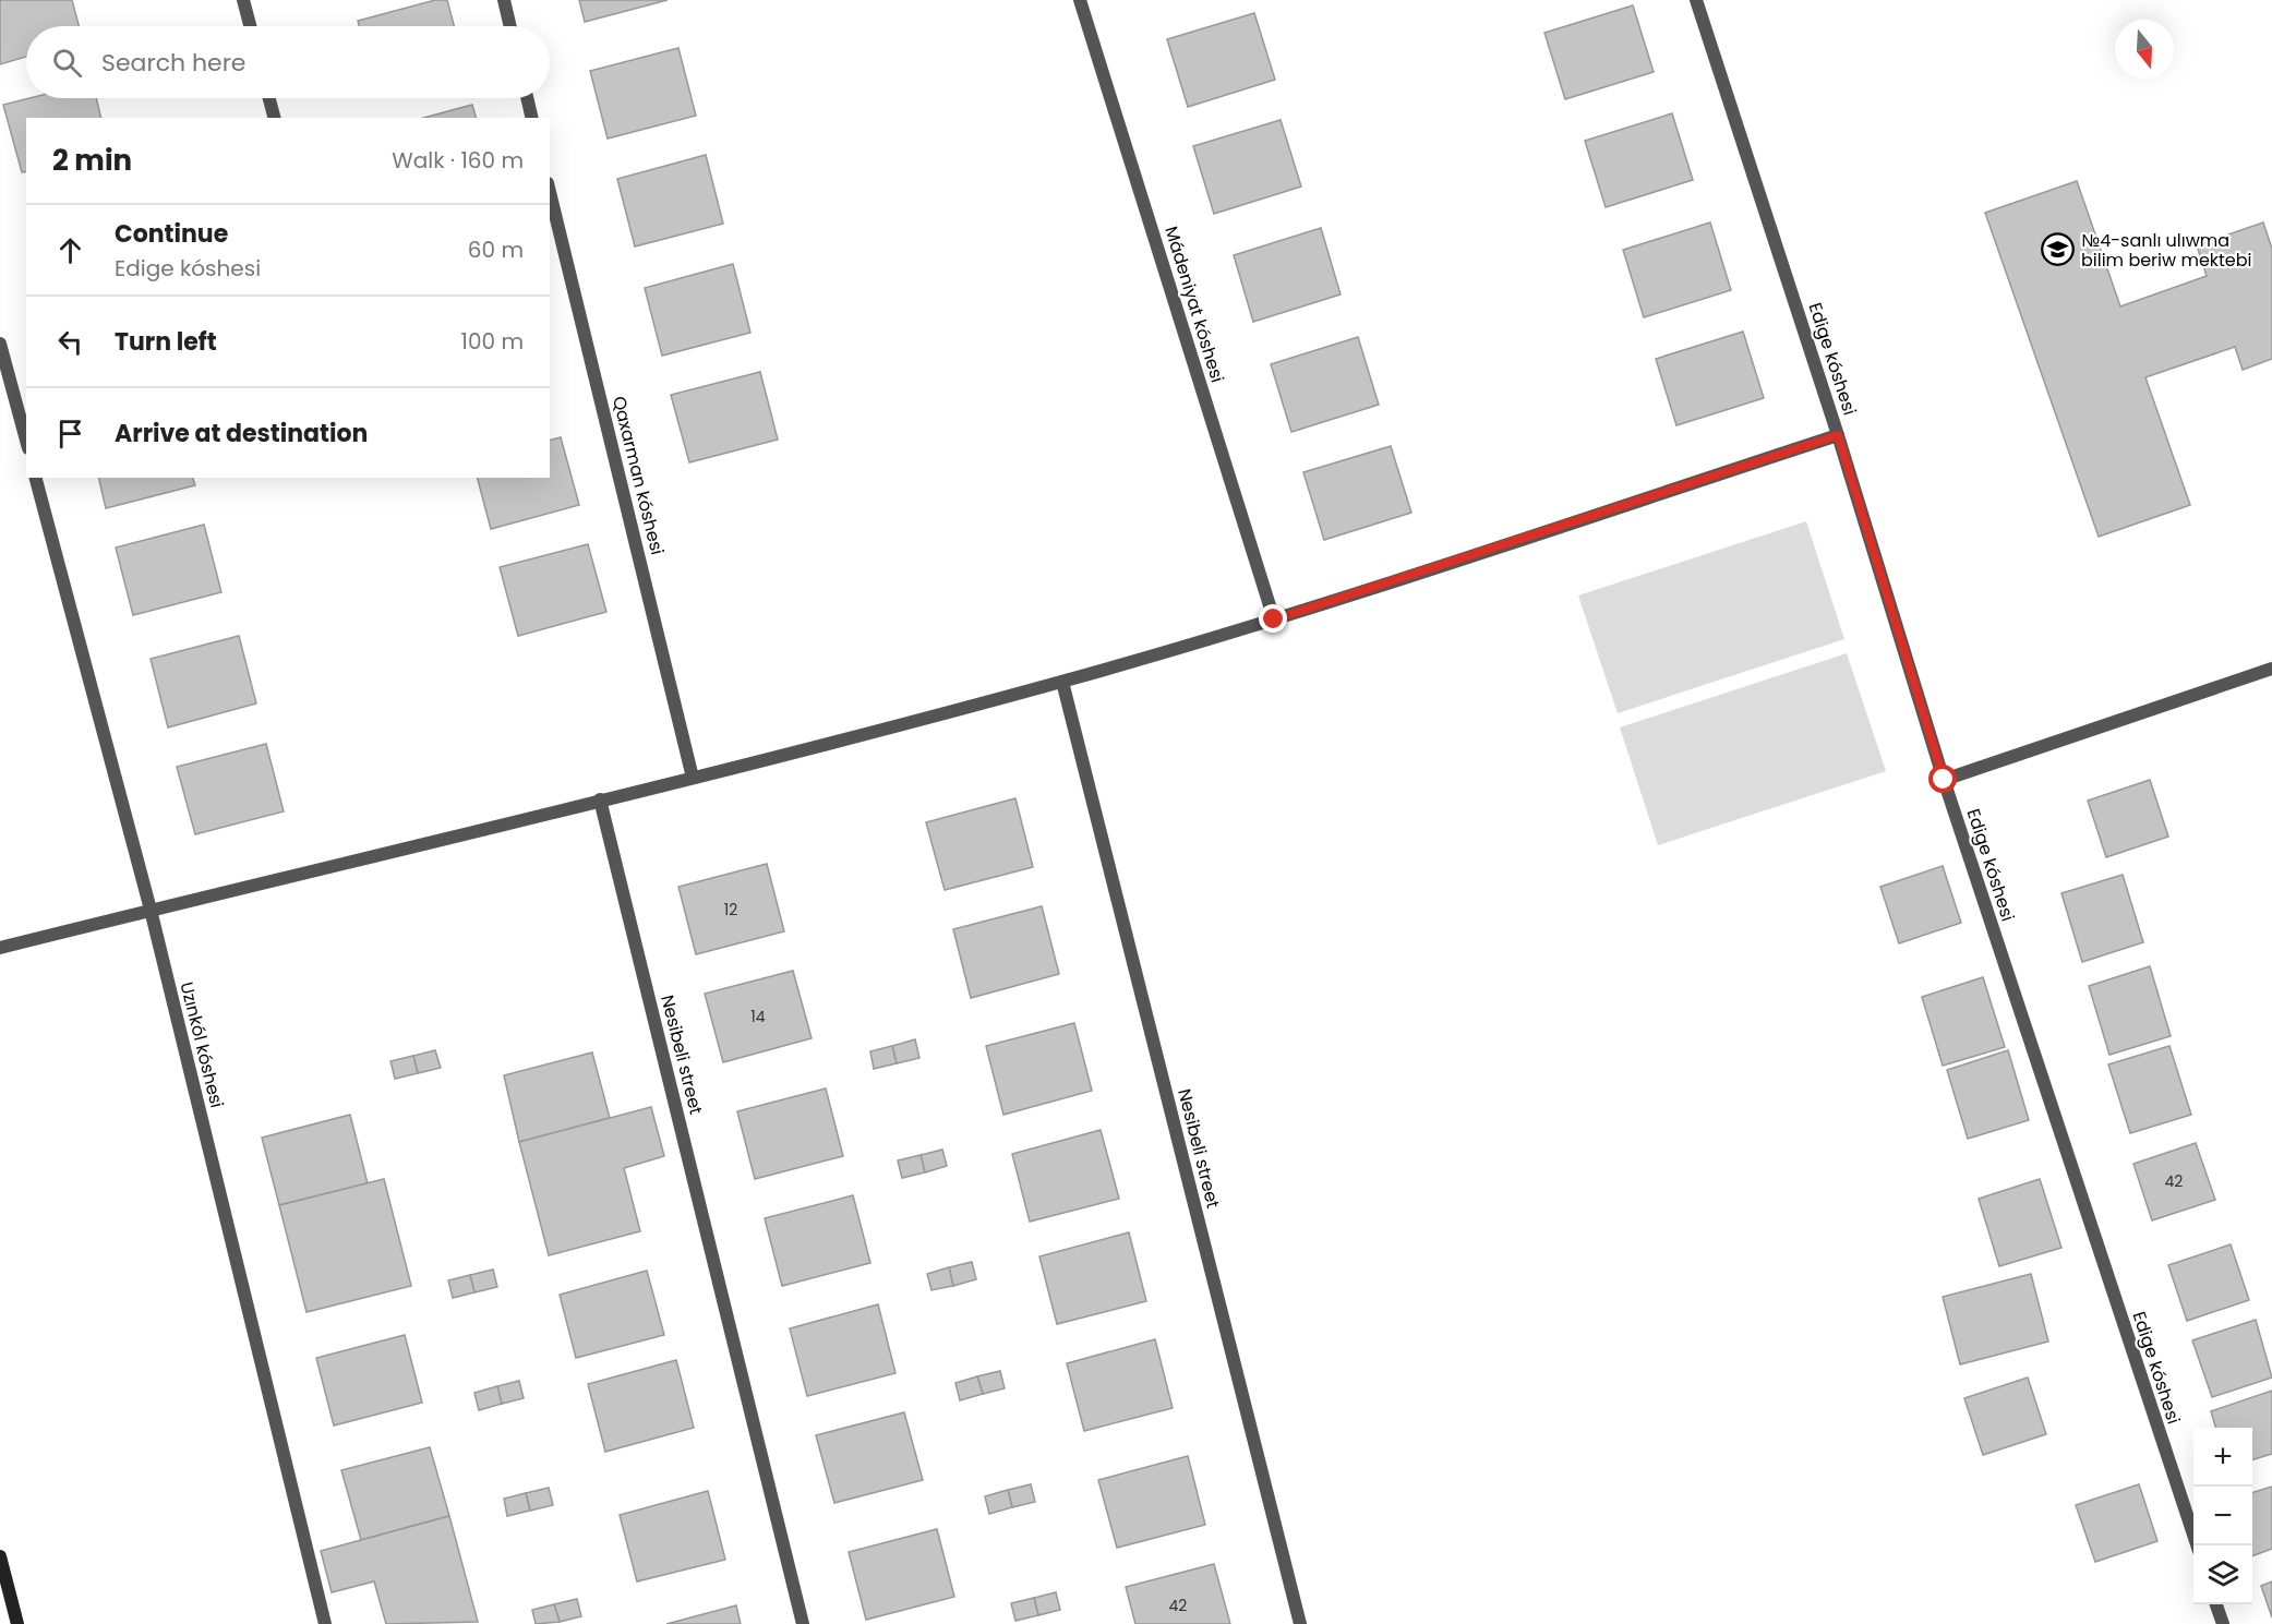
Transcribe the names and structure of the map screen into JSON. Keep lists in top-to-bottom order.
{
  "streets": {
    "street": [
      "Mádeniyat kóshesi",
      "Edige kóshesi",
      "Qaxarman kóshesi",
      "Uzınkól kóshesi",
      "Nesibeli street"
    ]
  },
  "places": {
    "school or university": ["№4-sanlı ulıwma bilim beriw mektebi"]
  },
  "house_numbers": [
    "12",
    "14",
    "42",
    "42"
  ],
  "north": "bottom",
  "page": {
    "search": "Search here",
    "heading": ["2 min", "Walk · 160 m"],
    "list": [
      ["Continue", "Edige kóshesi", "60 m"],
      ["Turn left", "100 m"],
      "Arrive at destination"
    ],
    "map_buttons": ["+", "−"]
  }
}
